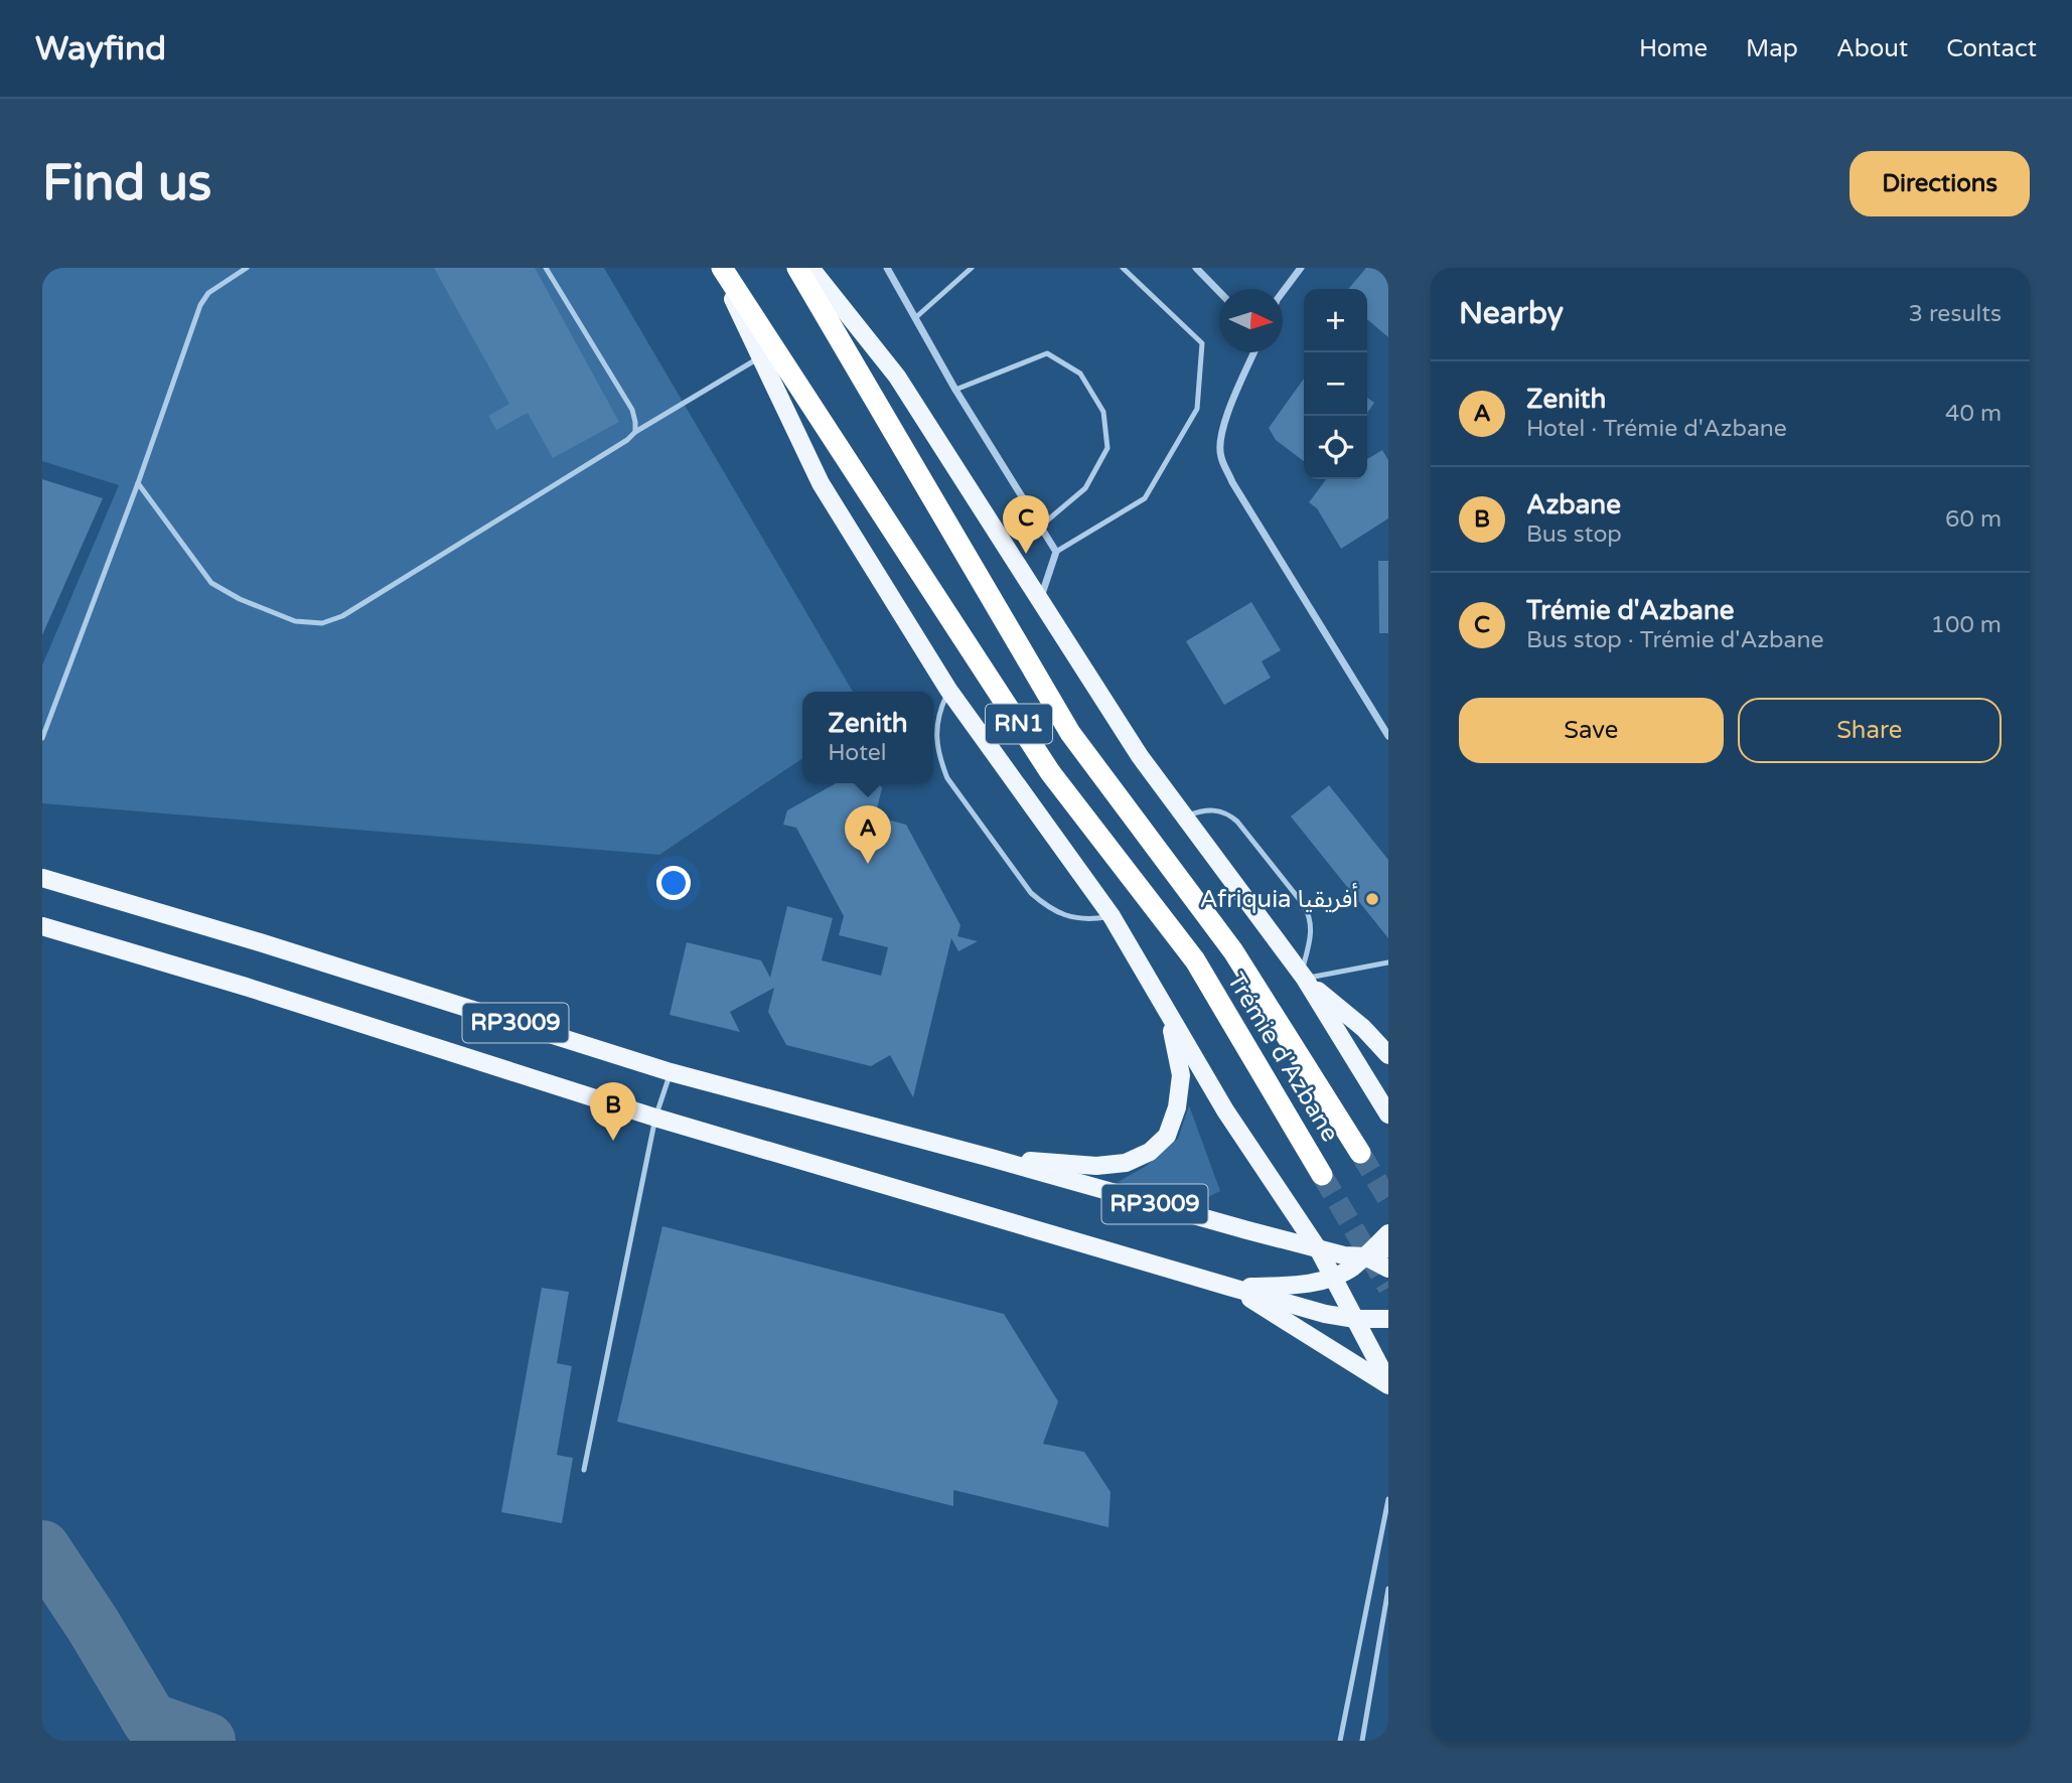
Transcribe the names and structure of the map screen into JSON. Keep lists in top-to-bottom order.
{
  "streets": {
    "highway": ["RN1", "Trémie d'Azbane"],
    "main road": ["RP3009"]
  },
  "places": ["Afriquia أفريقيا"],
  "north": "right",
  "page": {
    "header": "Wayfind",
    "nav": [
      "Home",
      "Map",
      "About",
      "Contact"
    ],
    "buttons": [
      "Directions",
      ["Save", "Share"]
    ],
    "title": "Find us",
    "heading": ["Nearby", "3 results"],
    "map_buttons": ["+", "−"],
    "list": [
      {
        "mark": "A",
        "name": "Zenith",
        "note": "Hotel · Trémie d'Azbane",
        "value": "40 m"
      },
      {
        "mark": "B",
        "name": "Azbane",
        "note": "Bus stop",
        "value": "60 m"
      },
      {
        "mark": "C",
        "name": "Trémie d'Azbane",
        "note": "Bus stop · Trémie d'Azbane",
        "value": "100 m"
      }
    ],
    "pins": ["C", "A", "B"],
    "popup": ["Zenith", "Hotel"]
  }
}
